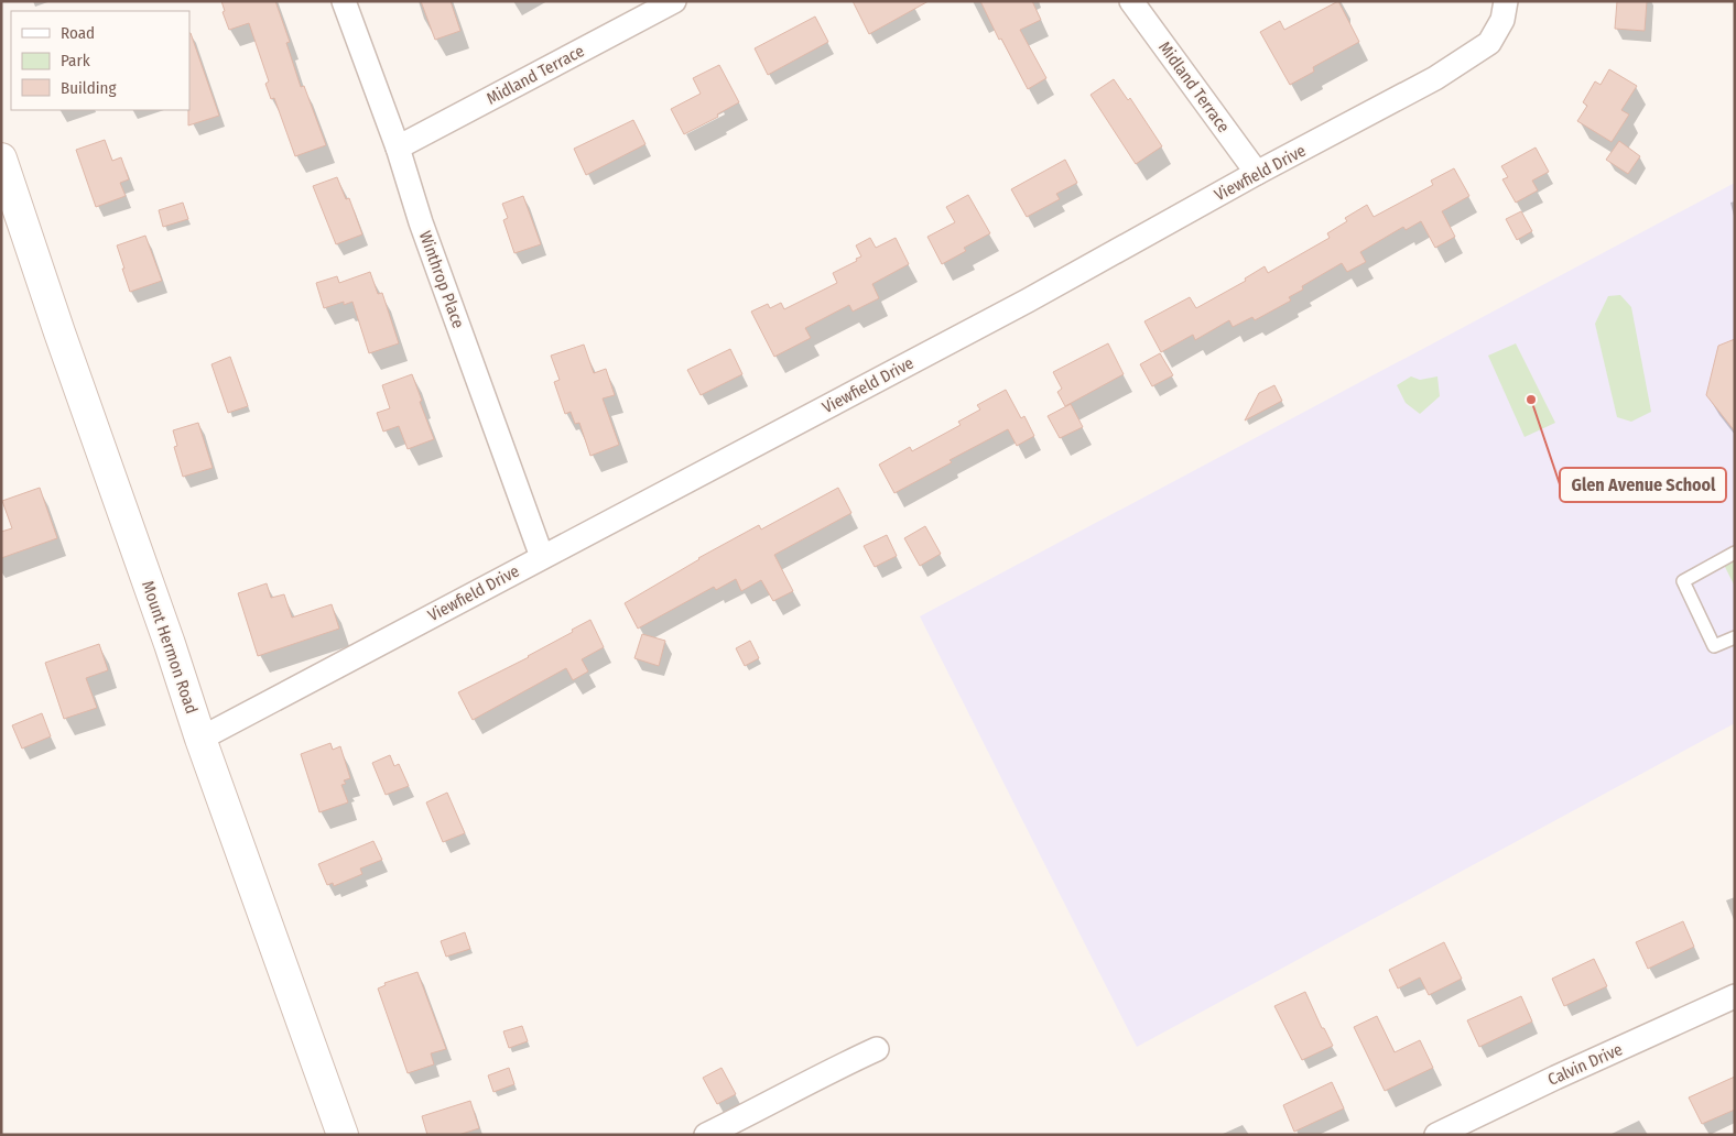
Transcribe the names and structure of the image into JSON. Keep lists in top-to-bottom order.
{
  "streets": {
    "main road": ["Mount Hermon Road"],
    "street": [
      "Midland Terrace",
      "Viewfield Drive",
      "Winthrop Place",
      "Calvin Drive"
    ]
  },
  "crossings": [
    ["Midland Terrace", "Viewfield Drive"],
    ["Midland Terrace", "Winthrop Place"],
    ["Viewfield Drive", "Winthrop Place"],
    ["Viewfield Drive", "Mount Hermon Road"]
  ],
  "places": ["Glen Avenue School"],
  "legend": ["Road", "Park", "Building"]
}
